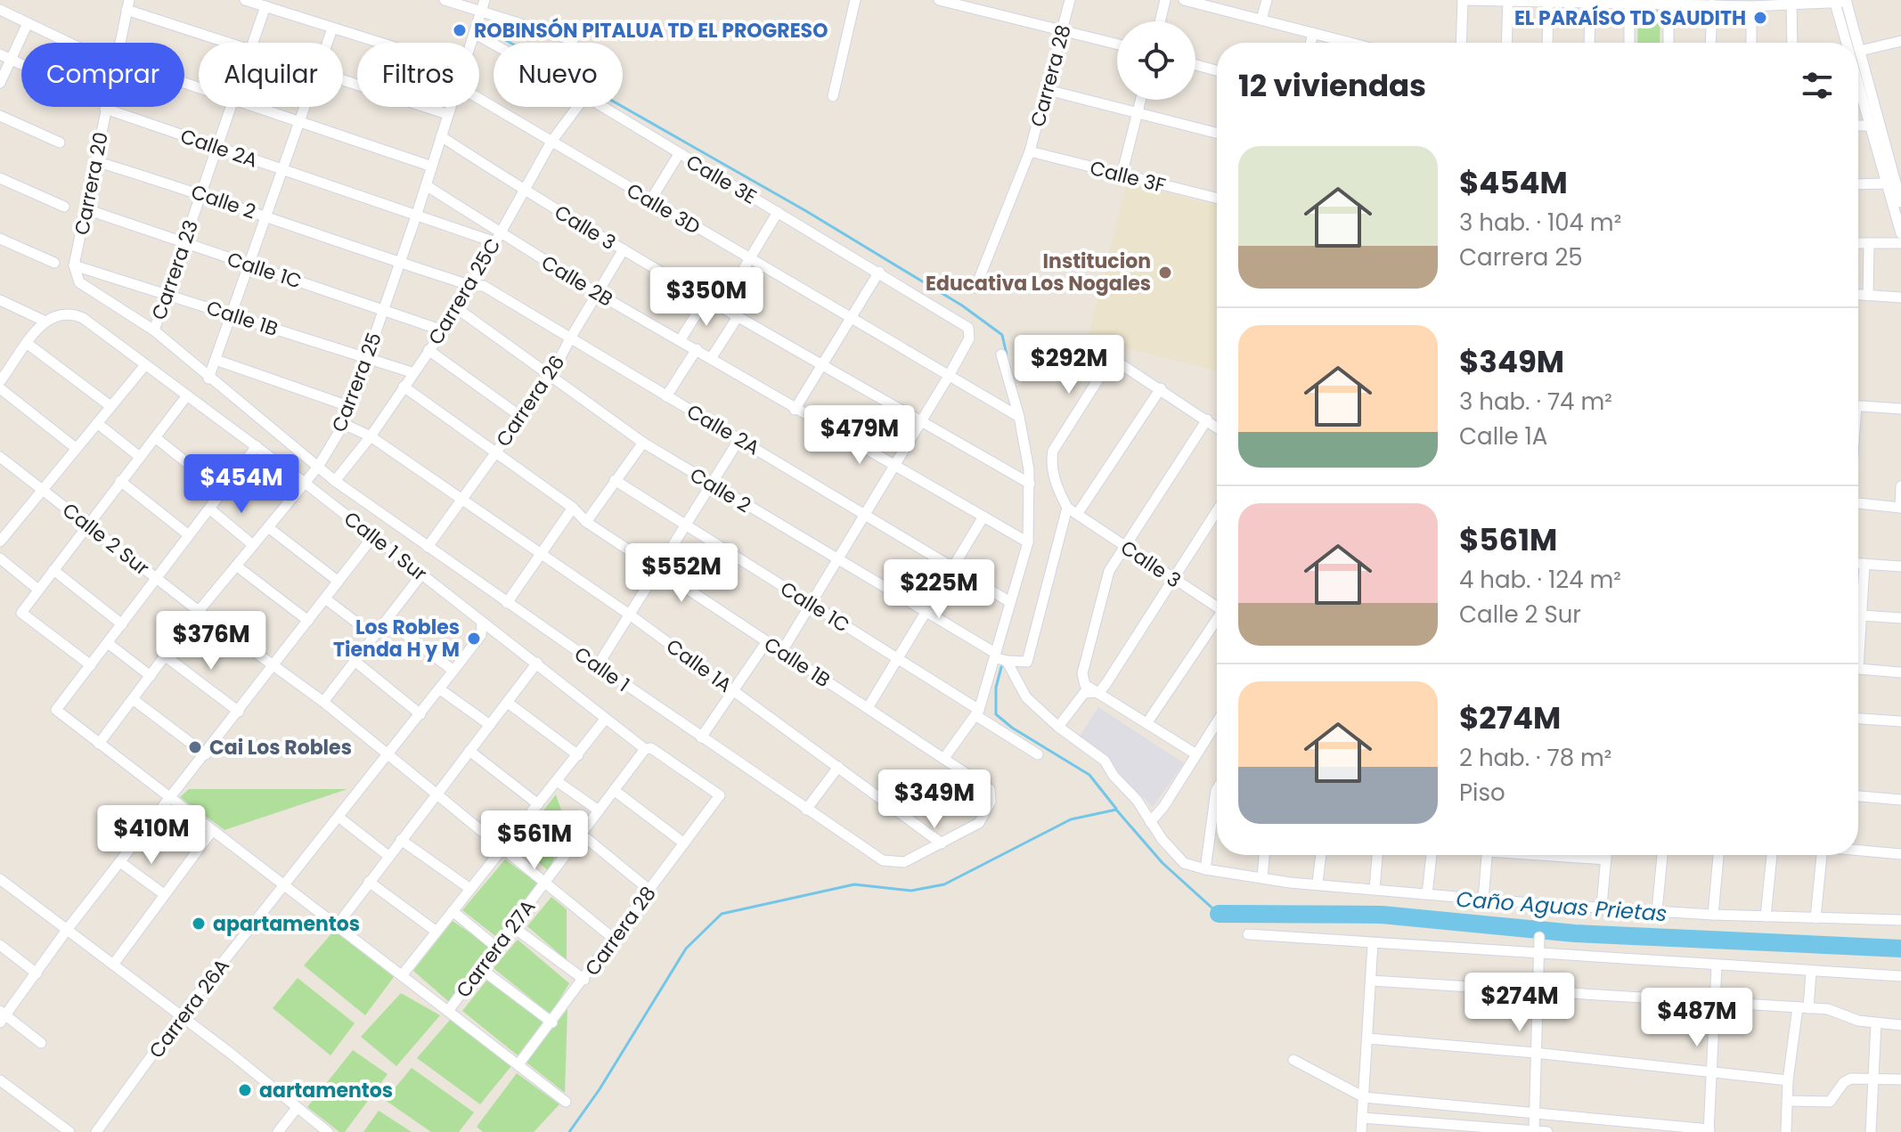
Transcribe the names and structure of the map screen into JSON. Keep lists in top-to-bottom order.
{
  "streets": {
    "street": [
      "Carrera 28",
      "Calle 2A",
      "Calle 3F",
      "Calle 3E",
      "Carrera 20",
      "Calle 2",
      "Calle 3D",
      "Calle 3",
      "Carrera 23",
      "Calle 1C",
      "Calle 2B",
      "Carrera 25C",
      "Calle 1B",
      "Carrera 25",
      "Carrera 26",
      "Calle 2 Sur",
      "Calle 1 Sur",
      "Calle 1A",
      "Calle 1",
      "Carrera 27A",
      "Carrera 26A"
    ]
  },
  "crossings": [
    ["Carrera 28", "Calle 3F"],
    ["Carrera 28", "Calle 2 Sur"],
    ["Carrera 28", "Calle 1 Sur"],
    ["Calle 2A", "Carrera 20"],
    ["Calle 2A", "Calle 2"],
    ["Calle 2A", "Carrera 23"],
    ["Calle 2A", "Calle 2B"],
    ["Calle 2A", "Carrera 25C"],
    ["Calle 2A", "Carrera 25"],
    ["Calle 2A", "Carrera 26"],
    ["Calle 3E", "Calle 3D"],
    ["Calle 3E", "Carrera 25"],
    ["Carrera 20", "Calle 2"],
    ["Carrera 20", "Calle 1C"],
    ["Carrera 20", "Calle 1B"],
    ["Calle 2", "Carrera 23"],
    ["Calle 2", "Carrera 25C"],
    ["Calle 2", "Carrera 25"],
    ["Calle 2", "Carrera 26"],
    ["Calle 3D", "Carrera 25C"],
    ["Calle 3", "Carrera 25C"],
    ["Calle 3", "Carrera 25"],
    ["Calle 3", "Carrera 26"],
    ["Carrera 23", "Calle 1C"],
    ["Carrera 23", "Calle 1B"],
    ["Calle 1C", "Carrera 25C"],
    ["Calle 1C", "Carrera 25"],
    ["Calle 2B", "Carrera 25C"],
    ["Calle 2B", "Carrera 25"],
    ["Calle 2B", "Carrera 26"],
    ["Carrera 25C", "Calle 1B"],
    ["Carrera 25C", "Calle 1A"],
    ["Carrera 25C", "Calle 1"],
    ["Calle 1B", "Carrera 25"],
    ["Calle 1B", "Carrera 26"],
    ["Calle 1B", "Calle 1"],
    ["Carrera 25", "Calle 2 Sur"],
    ["Carrera 25", "Calle 1 Sur"],
    ["Carrera 25", "Calle 1A"],
    ["Carrera 25", "Calle 1"],
    ["Carrera 26", "Calle 1A"],
    ["Carrera 26", "Calle 1"],
    ["Calle 2 Sur", "Carrera 27A"],
    ["Calle 2 Sur", "Carrera 26A"],
    ["Calle 1 Sur", "Calle 1"],
    ["Calle 1 Sur", "Carrera 27A"],
    ["Calle 1 Sur", "Carrera 26A"],
    ["Calle 1A", "Calle 1"]
  ],
  "water": ["Caño Aguas Prietas"],
  "places": [
    "EL PARAÍSO TD SAUDITH",
    "ROBINSÓN PITALUA TD EL PROGRESO",
    "Institucion Educativa Los Nogales",
    "Los Robles Tienda H y M",
    "Cai Los Robles",
    "apartamentos",
    "aartamentos"
  ],
  "page": {
    "chip": [
      "Comprar",
      "Alquilar",
      "Filtros",
      "Nuevo"
    ],
    "heading": "12 viviendas",
    "list": [
      {
        "name": "$454M",
        "note": "3 hab. · 104 m² · Carrera 25"
      },
      {
        "name": "$349M",
        "note": "3 hab. · 74 m² · Calle 1A"
      },
      {
        "name": "$561M",
        "note": "4 hab. · 124 m² · Calle 2 Sur"
      },
      {
        "name": "$274M",
        "note": "2 hab. · 78 m² · Piso"
      }
    ],
    "price": [
      "$350M",
      "$292M",
      "$479M",
      "$454M",
      "$552M",
      "$225M",
      "$376M",
      "$349M",
      "$410M",
      "$561M",
      "$274M",
      "$487M"
    ]
  }
}
